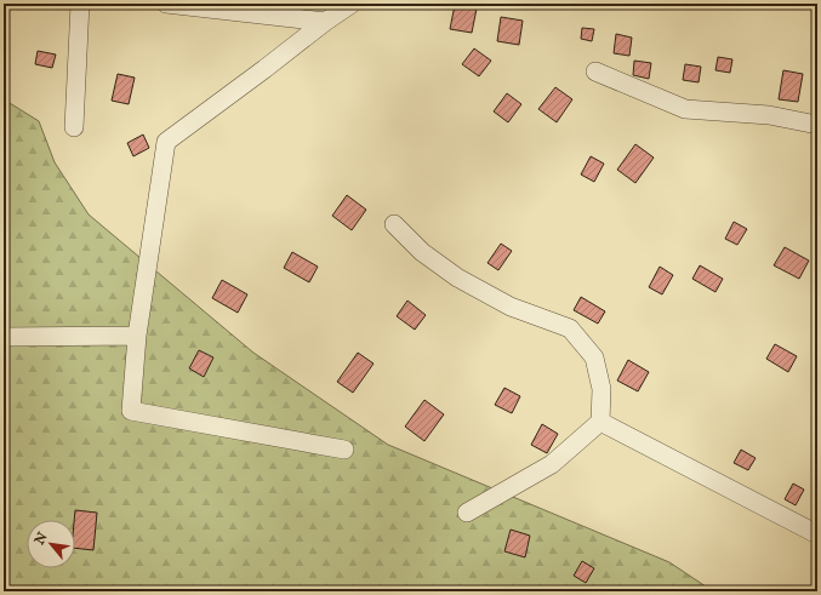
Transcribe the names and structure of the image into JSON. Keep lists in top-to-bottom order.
{
  "north": "top left"
}
